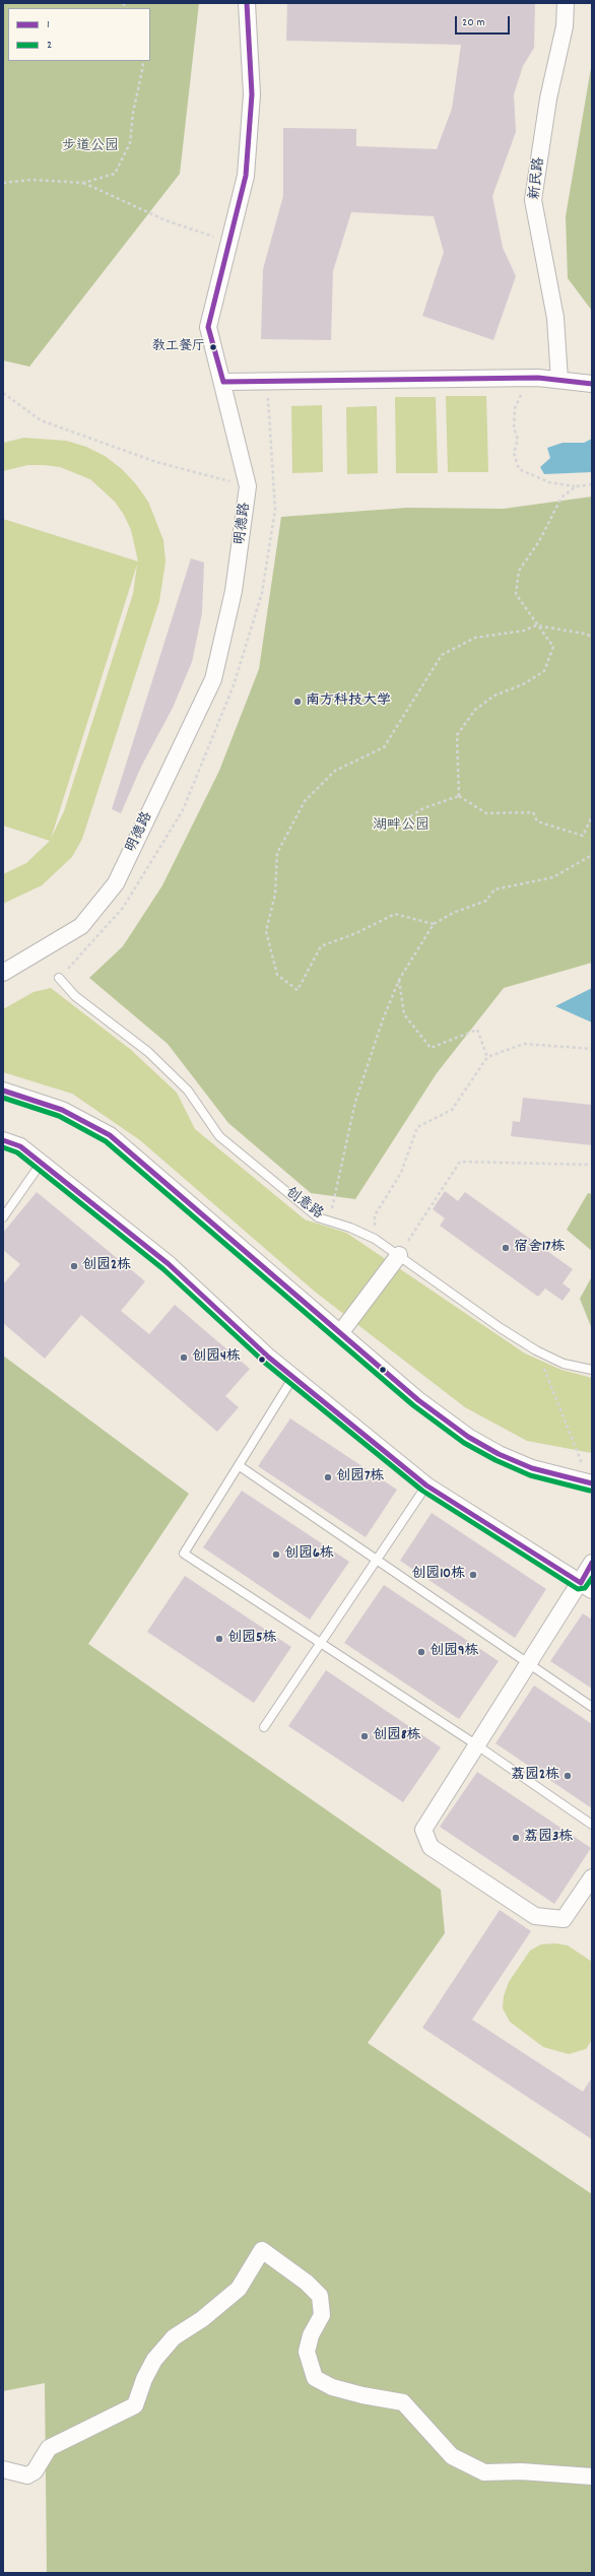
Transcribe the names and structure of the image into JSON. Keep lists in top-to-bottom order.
{
  "streets": {
    "street": ["新民路", "明德路"],
    "lane": ["创意路"]
  },
  "parks": ["步道公园", "湖畔公园"],
  "places": [
    "教工餐厅",
    "南方科技大学",
    "宿舍17栋",
    "创园2栋",
    "创园4栋",
    "创园7栋",
    "创园6栋",
    "创园10栋",
    "创园5栋",
    "创园9栋",
    "创园8栋",
    "荔园2栋",
    "荔园3栋"
  ],
  "lines": ["transit line 1", "transit line 2"],
  "legend": ["1", "2"],
  "scale_bar": "20 m"
}
